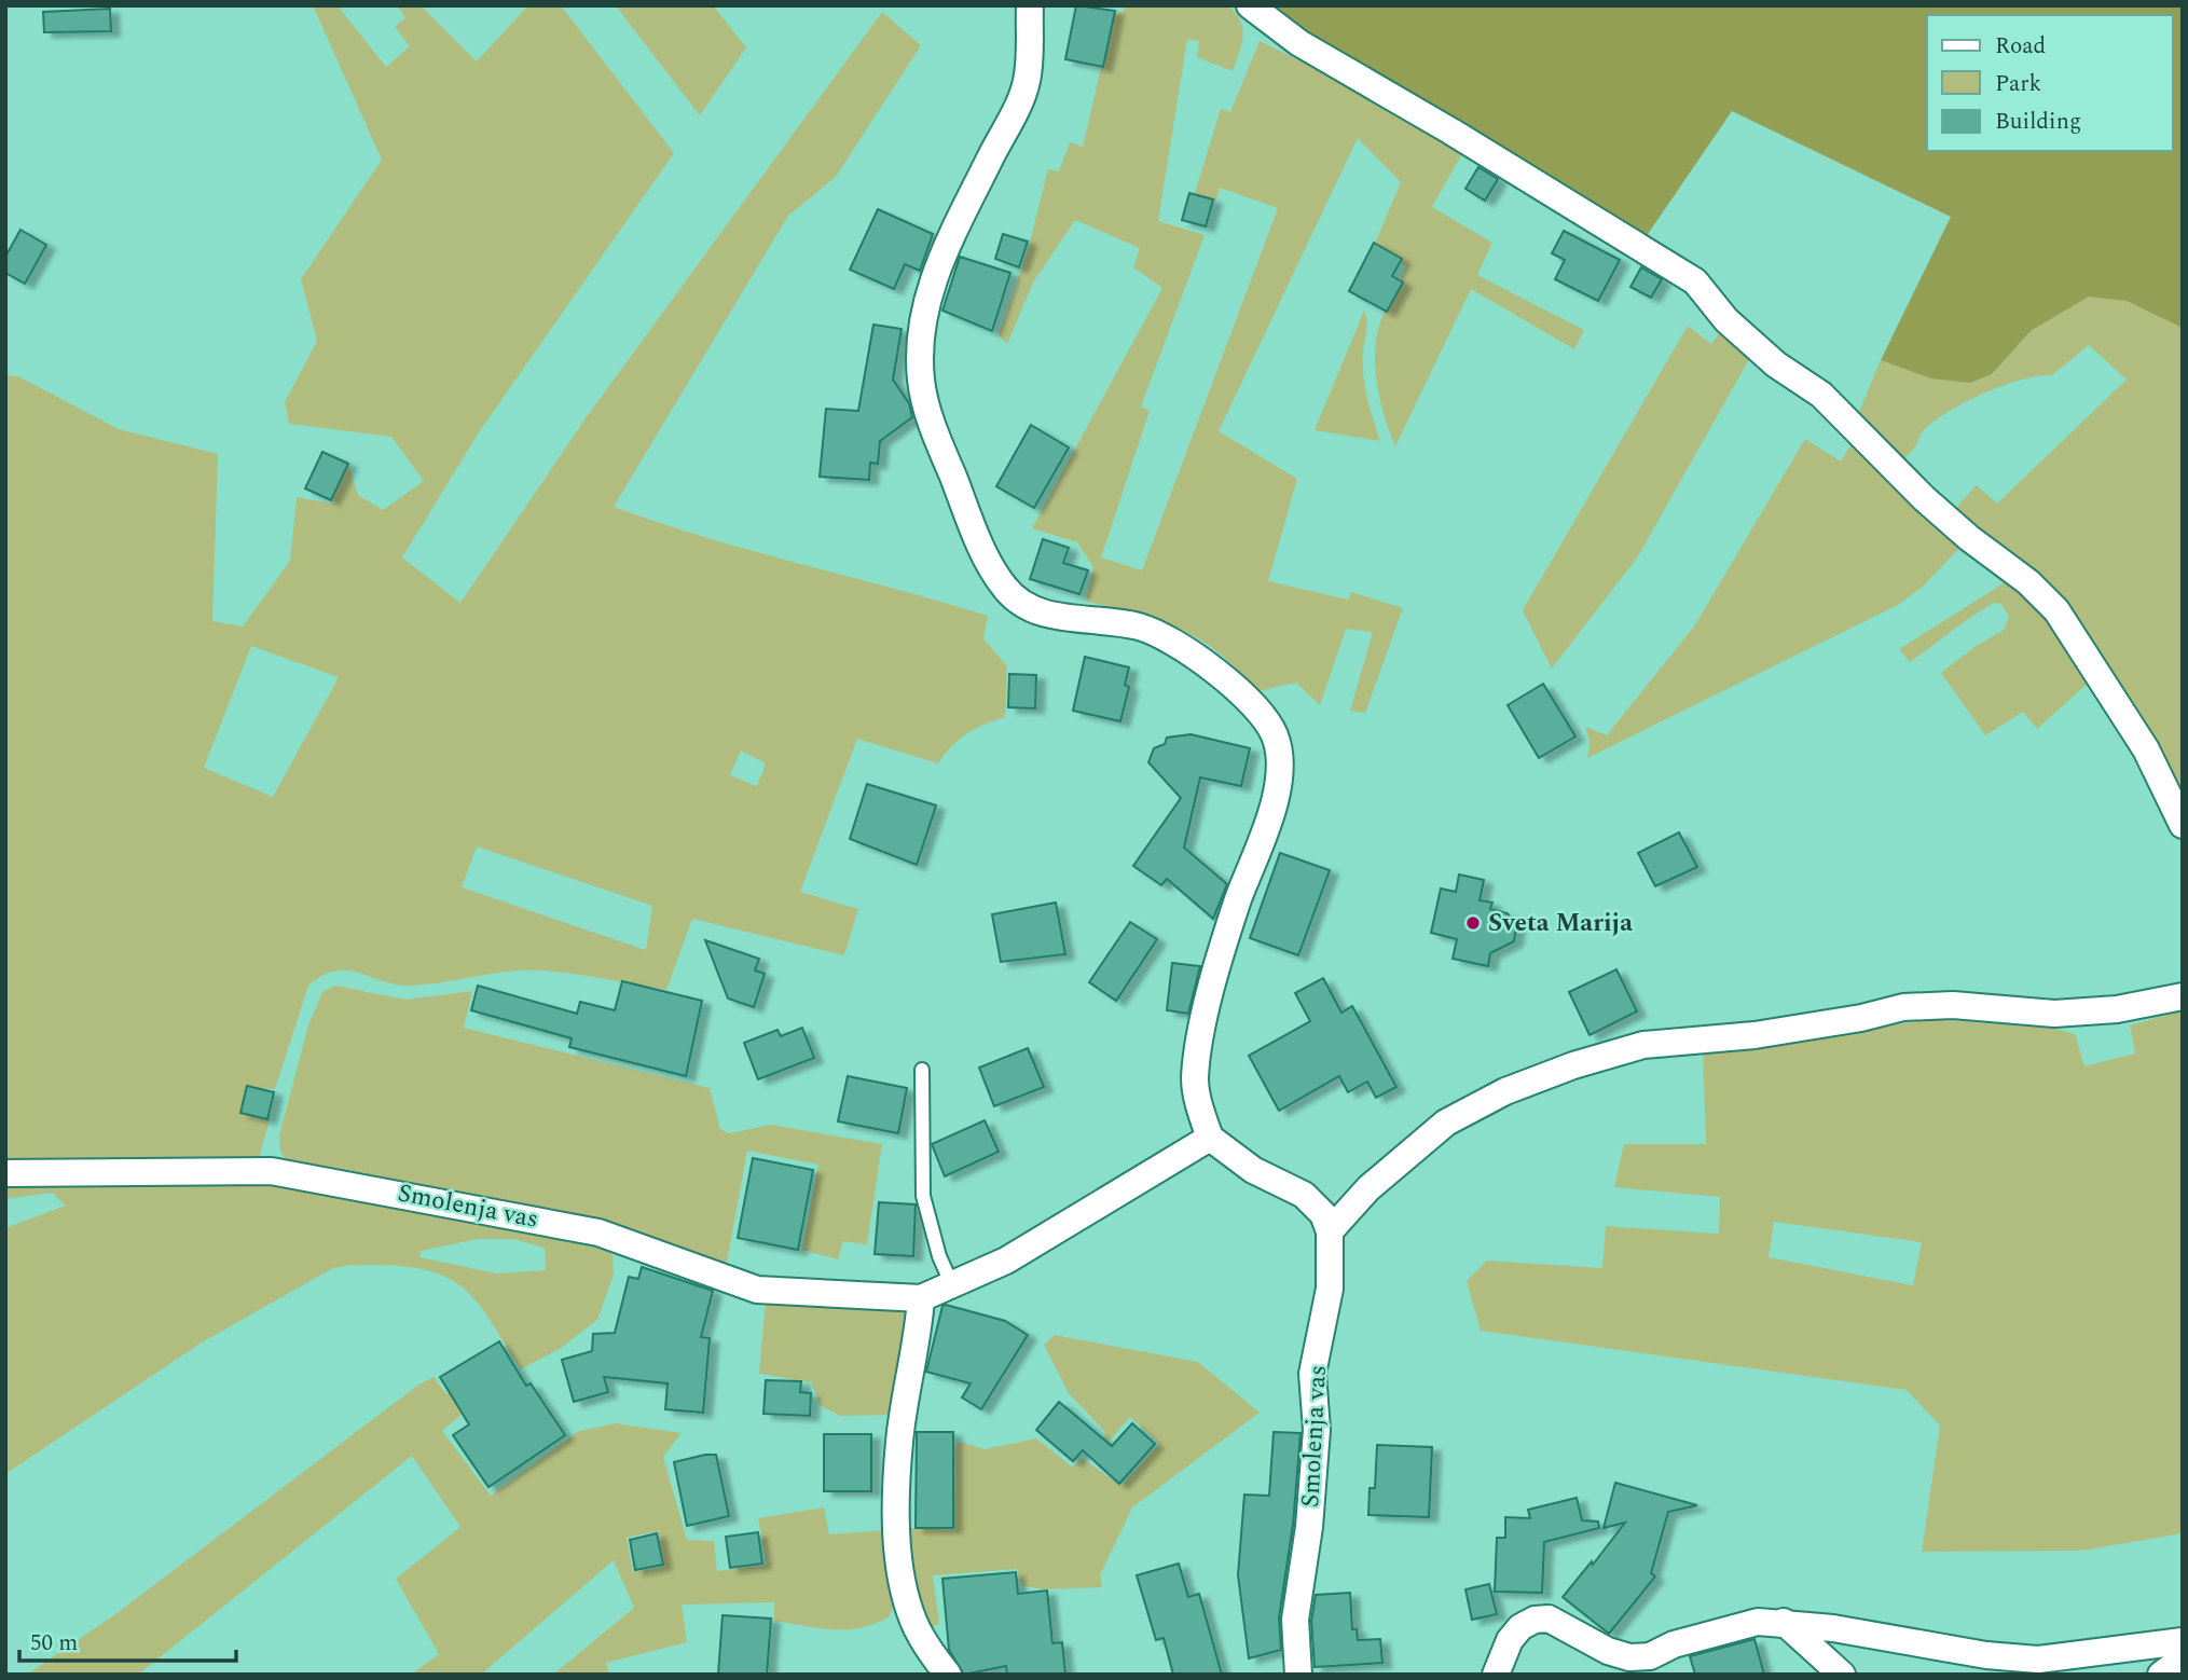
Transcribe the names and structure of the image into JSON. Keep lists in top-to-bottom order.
{
  "streets": {
    "street": ["Smolenja vas"]
  },
  "places": ["Sveta Marija"],
  "legend": ["Road", "Park", "Building"],
  "scale_bar": "50 m"
}
